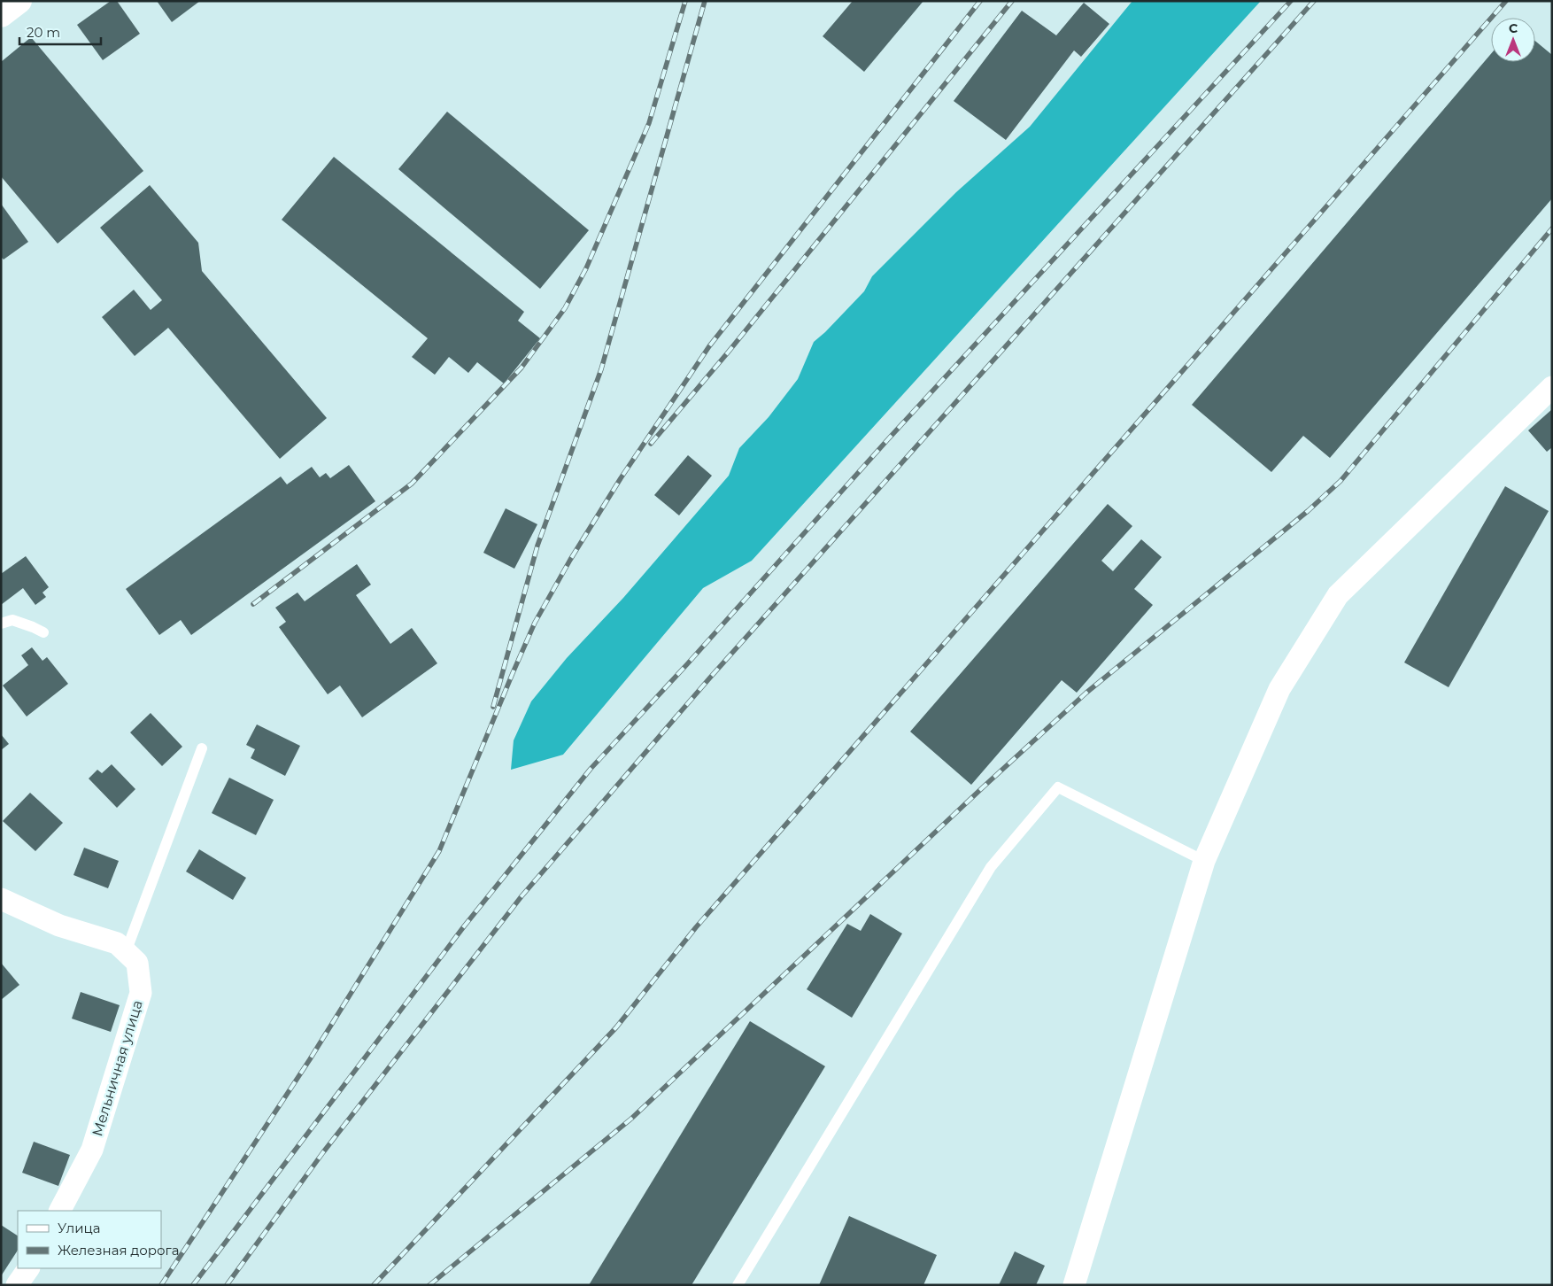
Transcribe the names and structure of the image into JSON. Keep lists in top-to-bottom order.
{
  "streets": {
    "street": ["Мельничная улица"]
  },
  "legend": ["Улица", "Железная дорога"],
  "scale_bar": "20 m",
  "north": "top"
}
